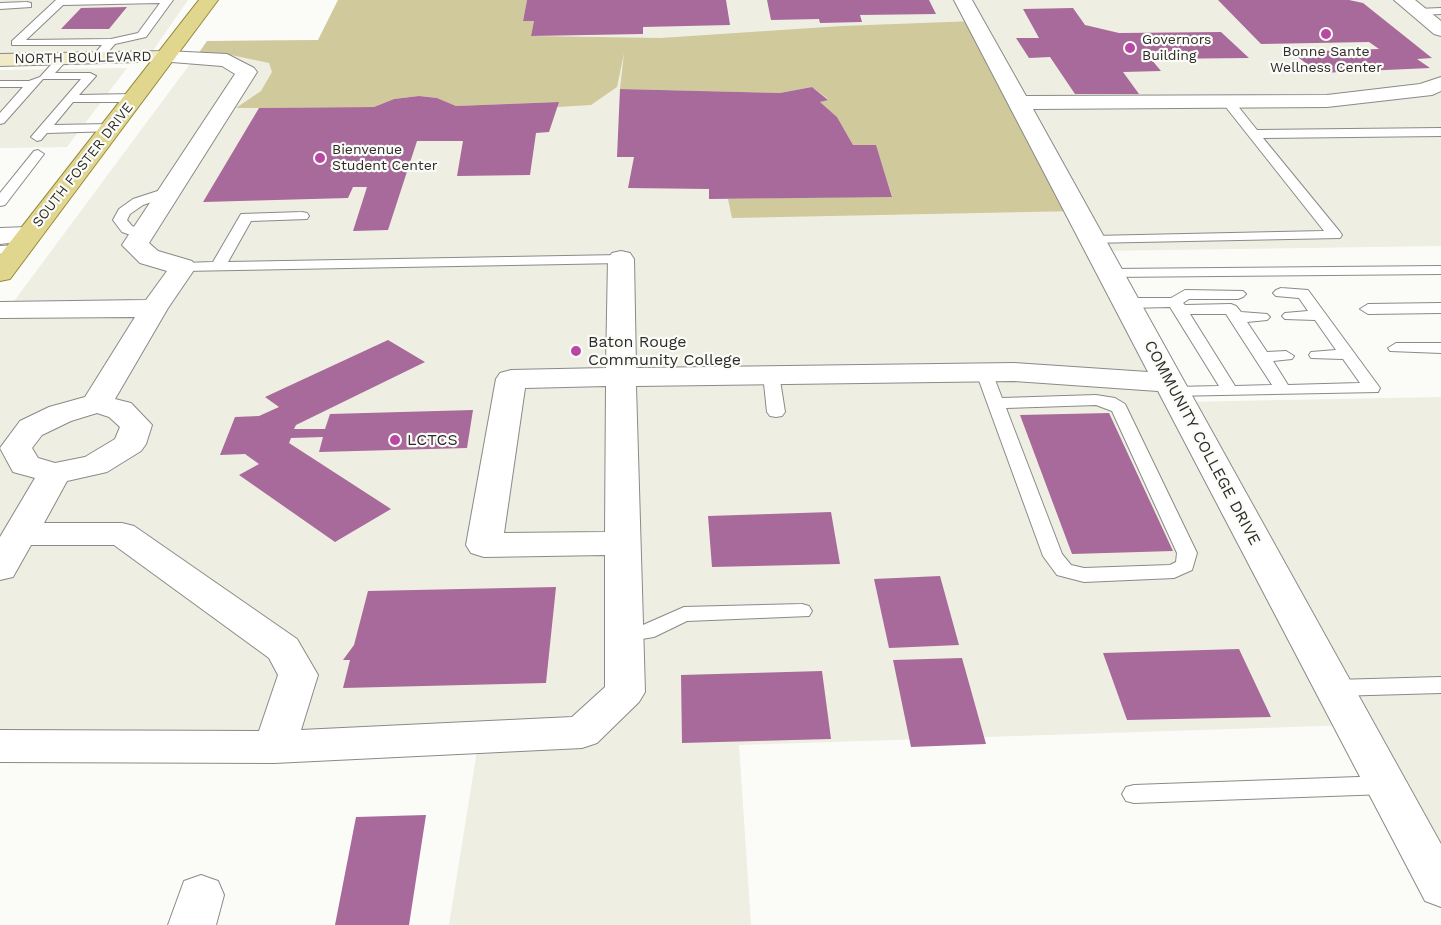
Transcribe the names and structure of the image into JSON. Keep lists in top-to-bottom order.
{
  "streets": {
    "main road": ["SOUTH FOSTER DRIVE"],
    "street": ["NORTH BOULEVARD", "COMMUNITY COLLEGE DRIVE"]
  },
  "crossings": [
    ["NORTH BOULEVARD", "SOUTH FOSTER DRIVE"]
  ],
  "places": [
    "Bonne Sante Wellness Center",
    "Governors Building",
    "Bienvenue Student Center",
    "Baton Rouge Community College",
    "LCTCS"
  ]
}
